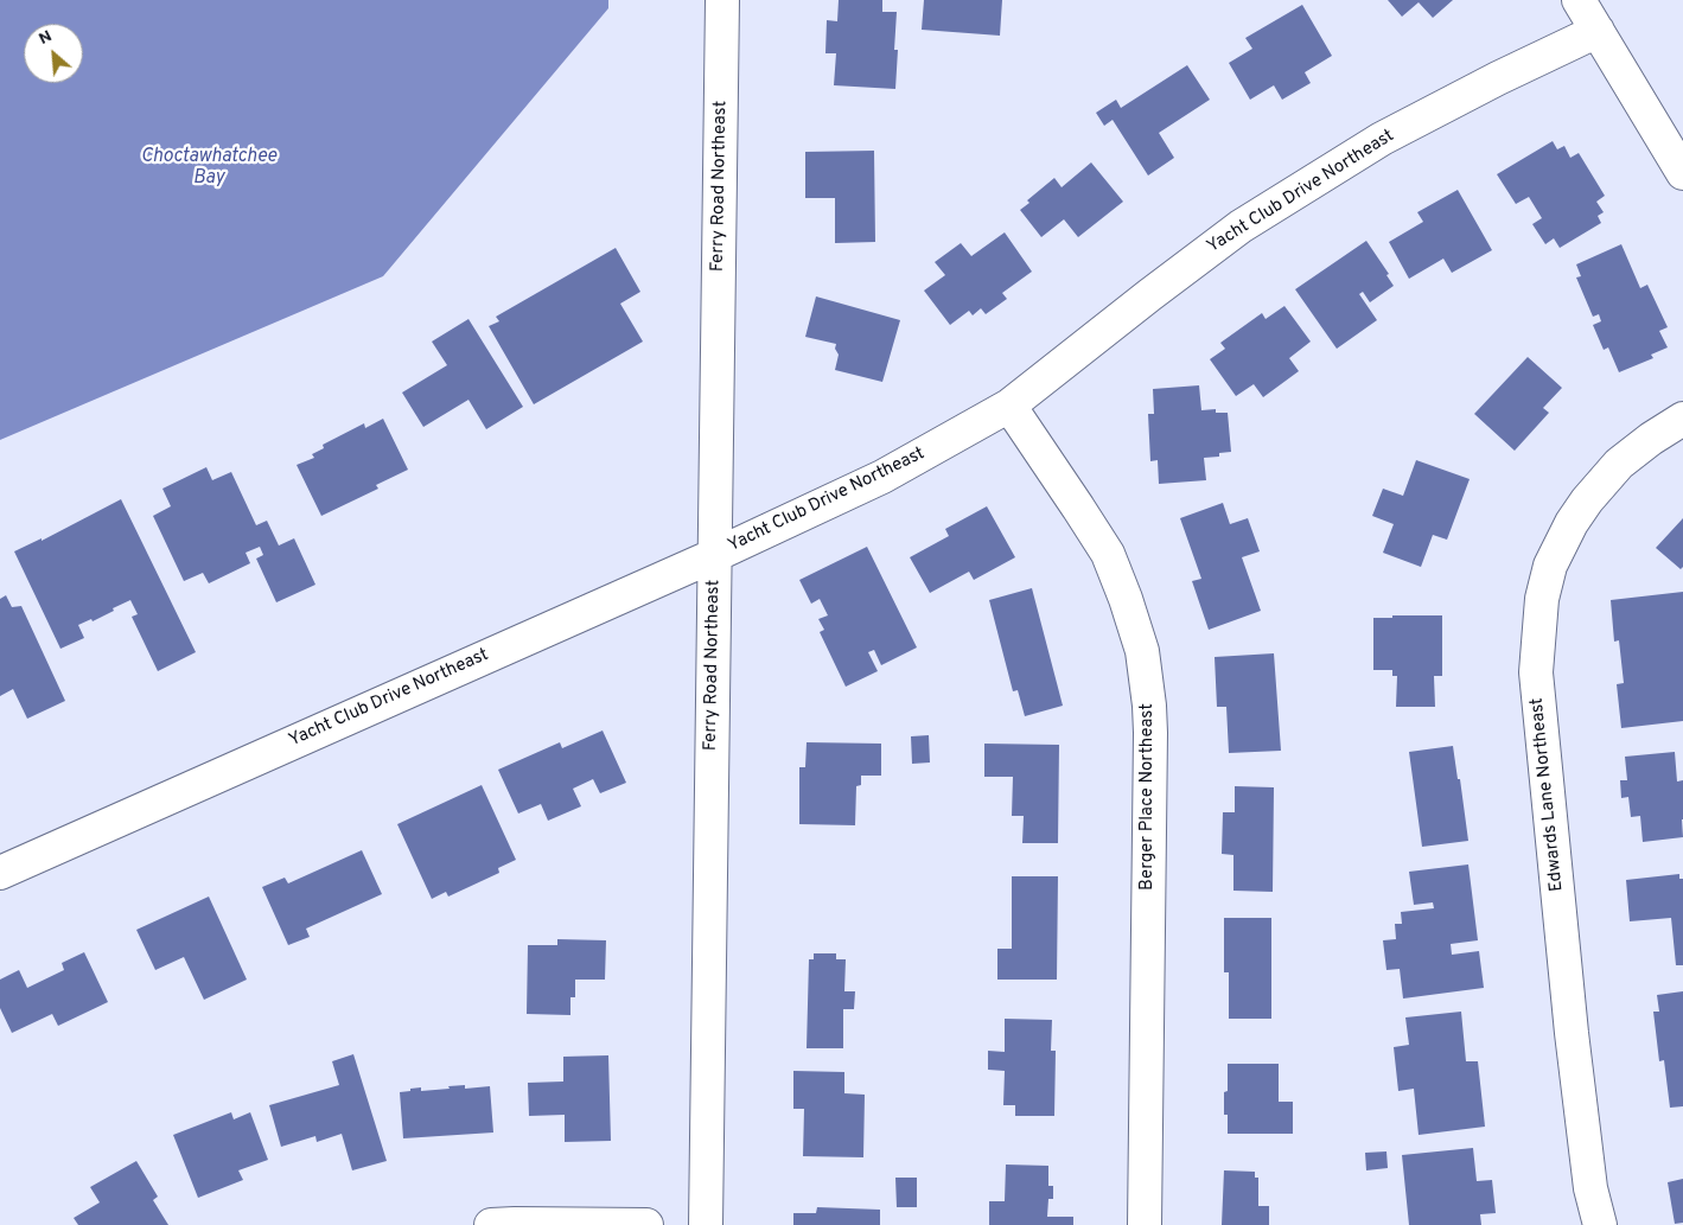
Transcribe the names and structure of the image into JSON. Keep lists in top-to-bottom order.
{
  "streets": {
    "street": [
      "Ferry Road Northeast",
      "Yacht Club Drive Northeast",
      "Edwards Lane Northeast",
      "Berger Place Northeast"
    ]
  },
  "crossings": [
    ["Ferry Road Northeast", "Yacht Club Drive Northeast"],
    ["Yacht Club Drive Northeast", "Berger Place Northeast"]
  ],
  "water": ["Choctawhatchee Bay"],
  "north": "top left"
}
